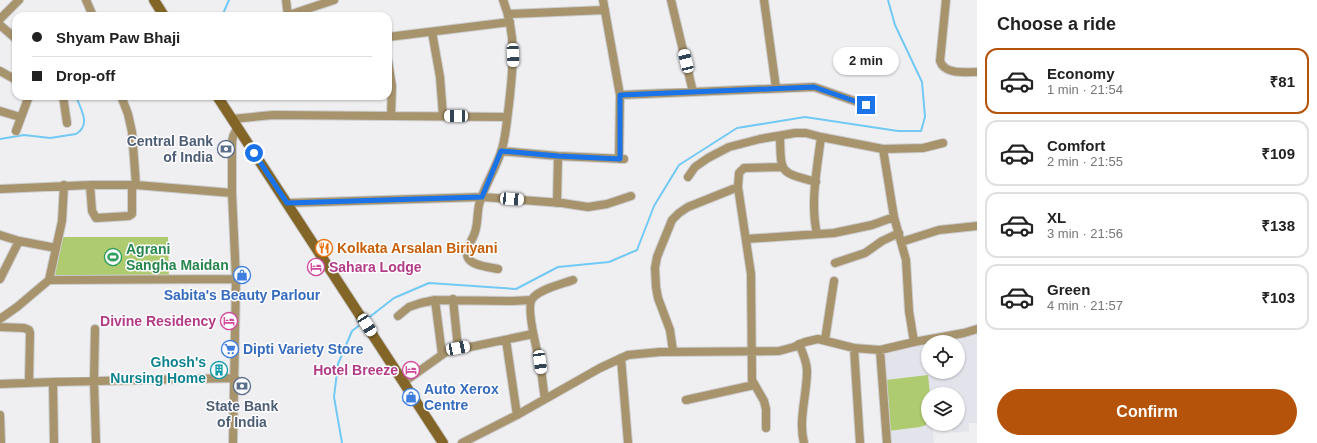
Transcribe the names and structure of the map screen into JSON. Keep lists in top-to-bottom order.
{
  "places": {
    "bank": ["Central Bank of India", "State Bank of India"],
    "restaurant": ["Kolkata Arsalan Biriyani"],
    "sports": ["Agrani Sangha Maidan"],
    "hotel": ["Sahara Lodge", "Divine Residency", "Hotel Breeze"],
    "shop": ["Sabita's Beauty Parlour", "Auto Xerox Centre"],
    "supermarket": ["Dipti Variety Store"],
    "building": ["Ghosh's Nursing Home"]
  },
  "page": {
    "heading": "Choose a ride",
    "banner": ["Shyam Paw Bhaji", "Drop-off"],
    "bubble": "2 min",
    "list": [
      {
        "name": "Economy",
        "note": "1 min · 21:54",
        "value": "₹81"
      },
      {
        "name": "Comfort",
        "note": "2 min · 21:55",
        "value": "₹109"
      },
      {
        "name": "XL",
        "note": "3 min · 21:56",
        "value": "₹138"
      },
      {
        "name": "Green",
        "note": "4 min · 21:57",
        "value": "₹103"
      }
    ],
    "buttons": "Confirm"
  }
}
